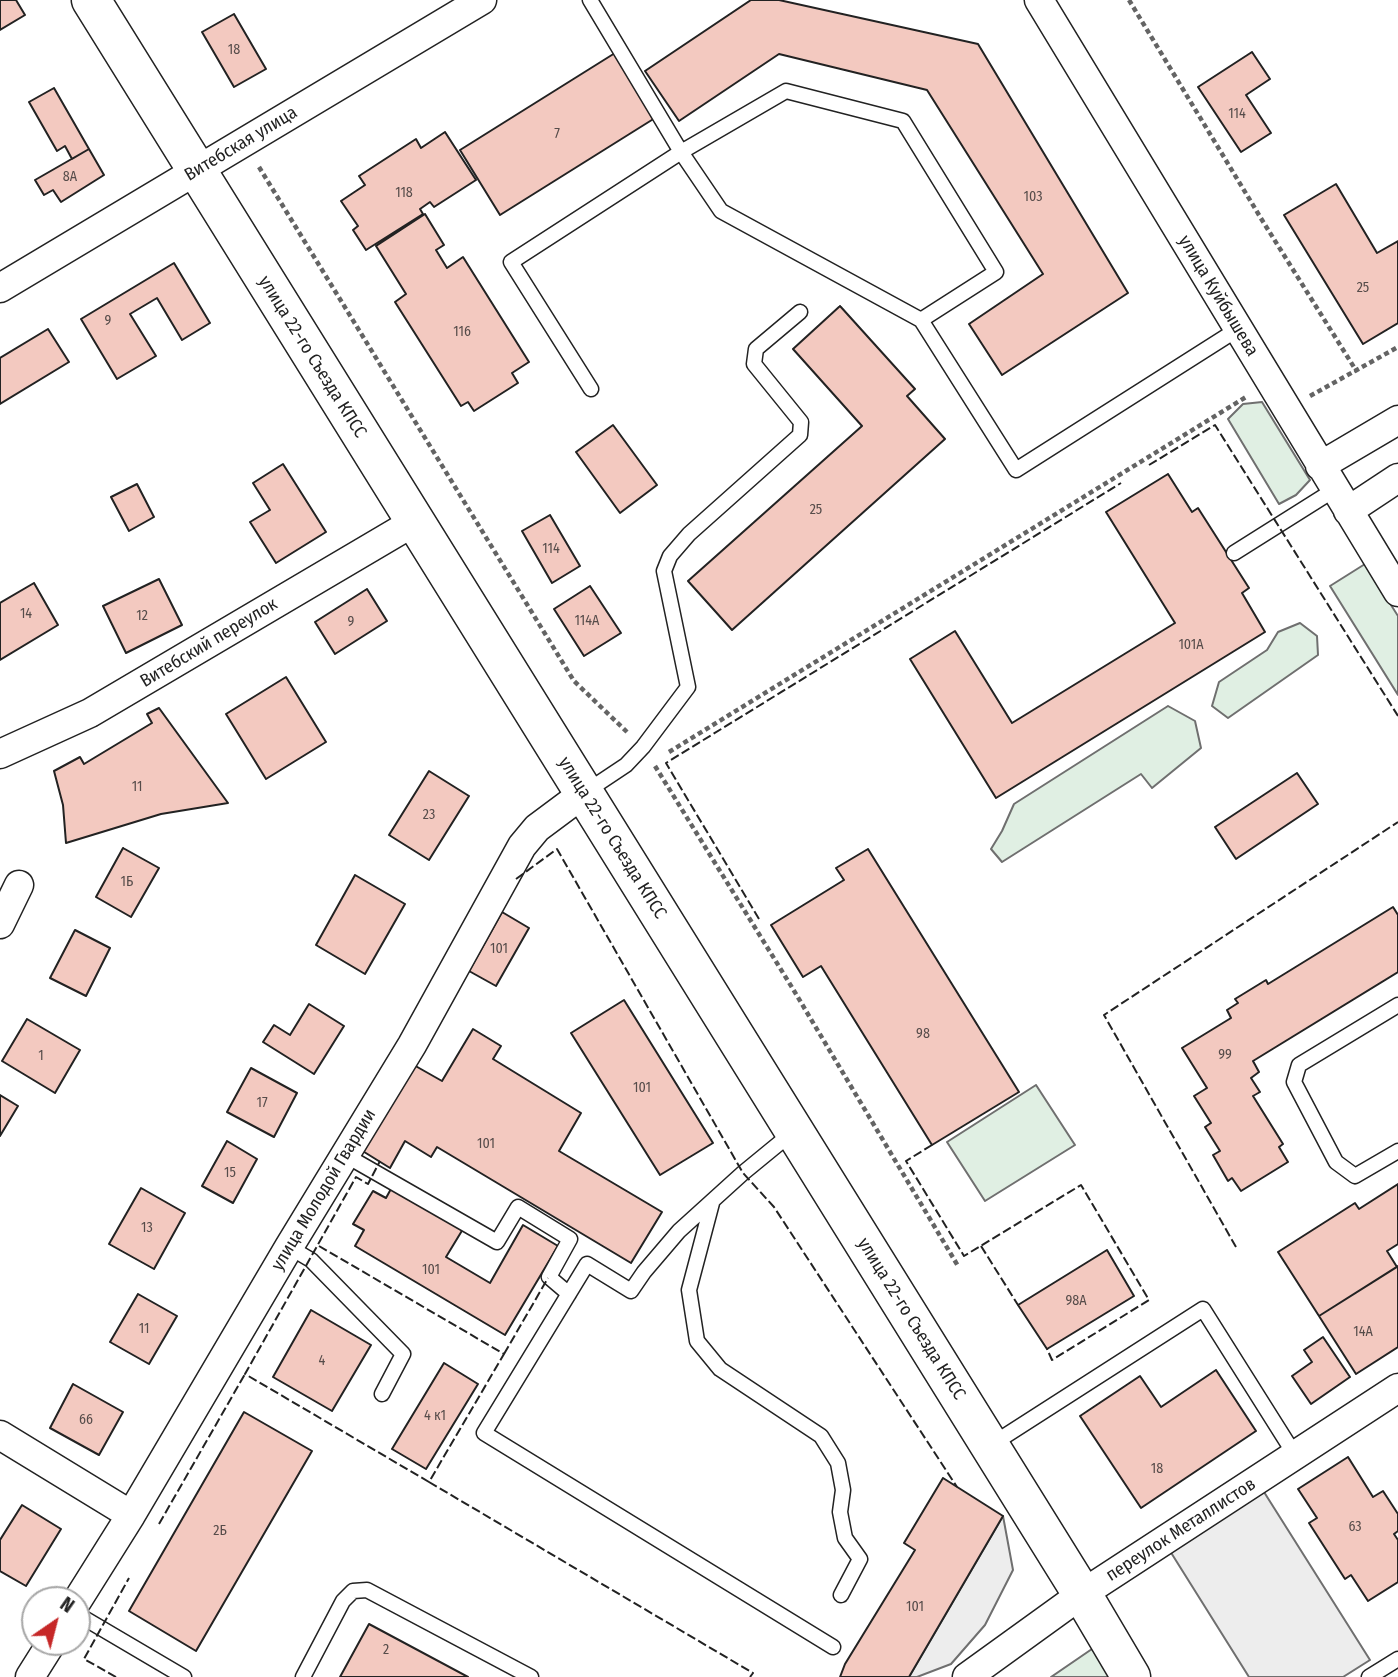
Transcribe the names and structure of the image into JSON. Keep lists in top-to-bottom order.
{
  "streets": {
    "main road": ["улица 22-го Съезда КПСС"],
    "street": [
      "Витебская улица",
      "улица Куйбышева",
      "Витебский переулок",
      "улица Молодой Гвардии",
      "переулок Металлистов"
    ]
  },
  "crossings": [
    ["Витебская улица", "улица 22-го Съезда КПСС"],
    ["улица 22-го Съезда КПСС", "Витебский переулок"],
    ["улица 22-го Съезда КПСС", "улица Молодой Гвардии"],
    ["улица 22-го Съезда КПСС", "переулок Металлистов"]
  ],
  "house_numbers": [
    "18",
    "114",
    "7",
    "8А",
    "118",
    "103",
    "25",
    "9",
    "116",
    "25",
    "114",
    "14",
    "12",
    "114А",
    "9",
    "101А",
    "11",
    "23",
    "1Б",
    "101",
    "98",
    "99",
    "1",
    "101",
    "17",
    "101",
    "15",
    "13",
    "101",
    "98А",
    "11",
    "14А",
    "4",
    "4 к1",
    "66",
    "18",
    "63",
    "2Б",
    "101",
    "2"
  ],
  "north": "top right"
}
